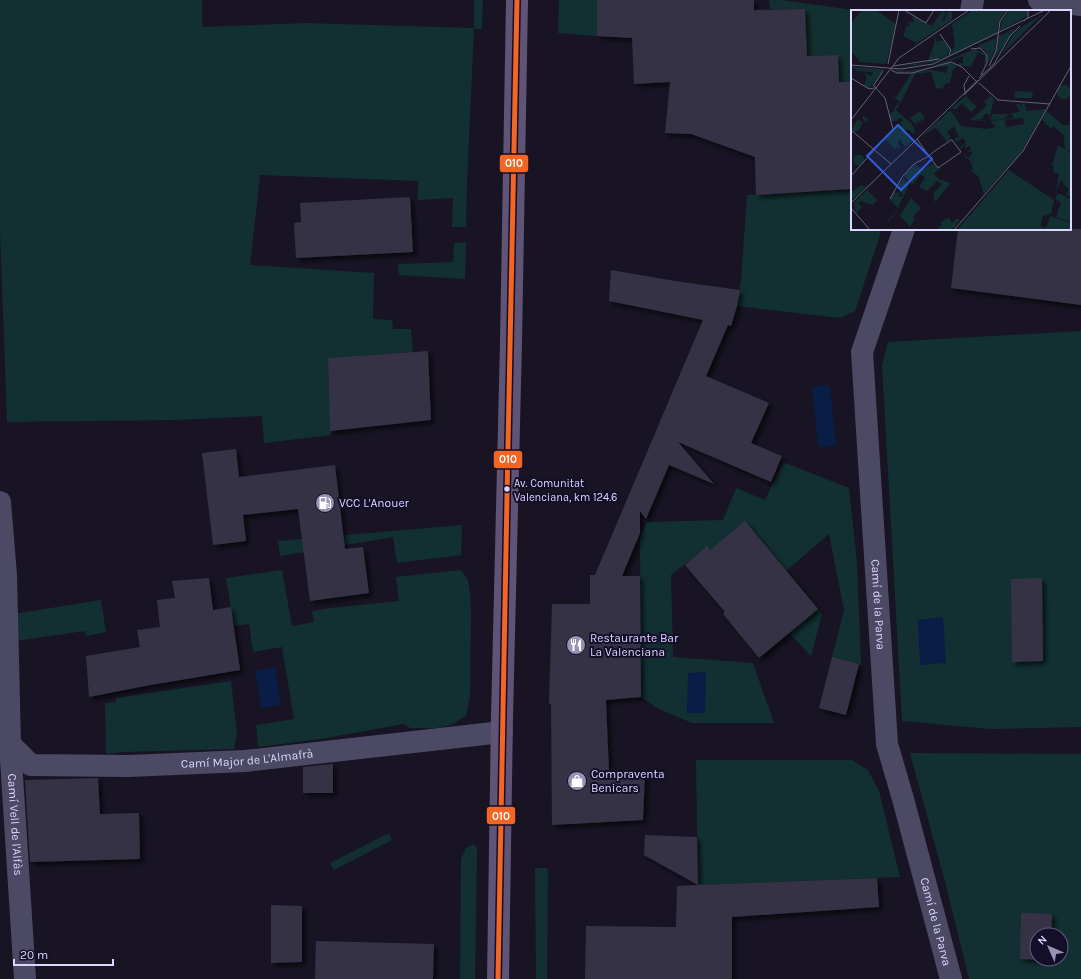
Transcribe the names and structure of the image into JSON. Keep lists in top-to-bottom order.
{
  "streets": {
    "street": ["Camí de la Parva", "Camí Major de L'Almafrà", "Camí Vell de l'Alfàs"]
  },
  "crossings": [
    ["Camí Major de L'Almafrà", "Camí Vell de l'Alfàs"]
  ],
  "places": {
    "other": ["Av. Comunitat Valenciana, km 124.6"],
    "fuel station": ["VCC L'Anouer"],
    "restaurant": ["Restaurante Bar La Valenciana"],
    "shop": ["Compraventa Benicars"]
  },
  "lines": ["transit line 010"],
  "scale_bar": "20 m",
  "north": "top left"
}
